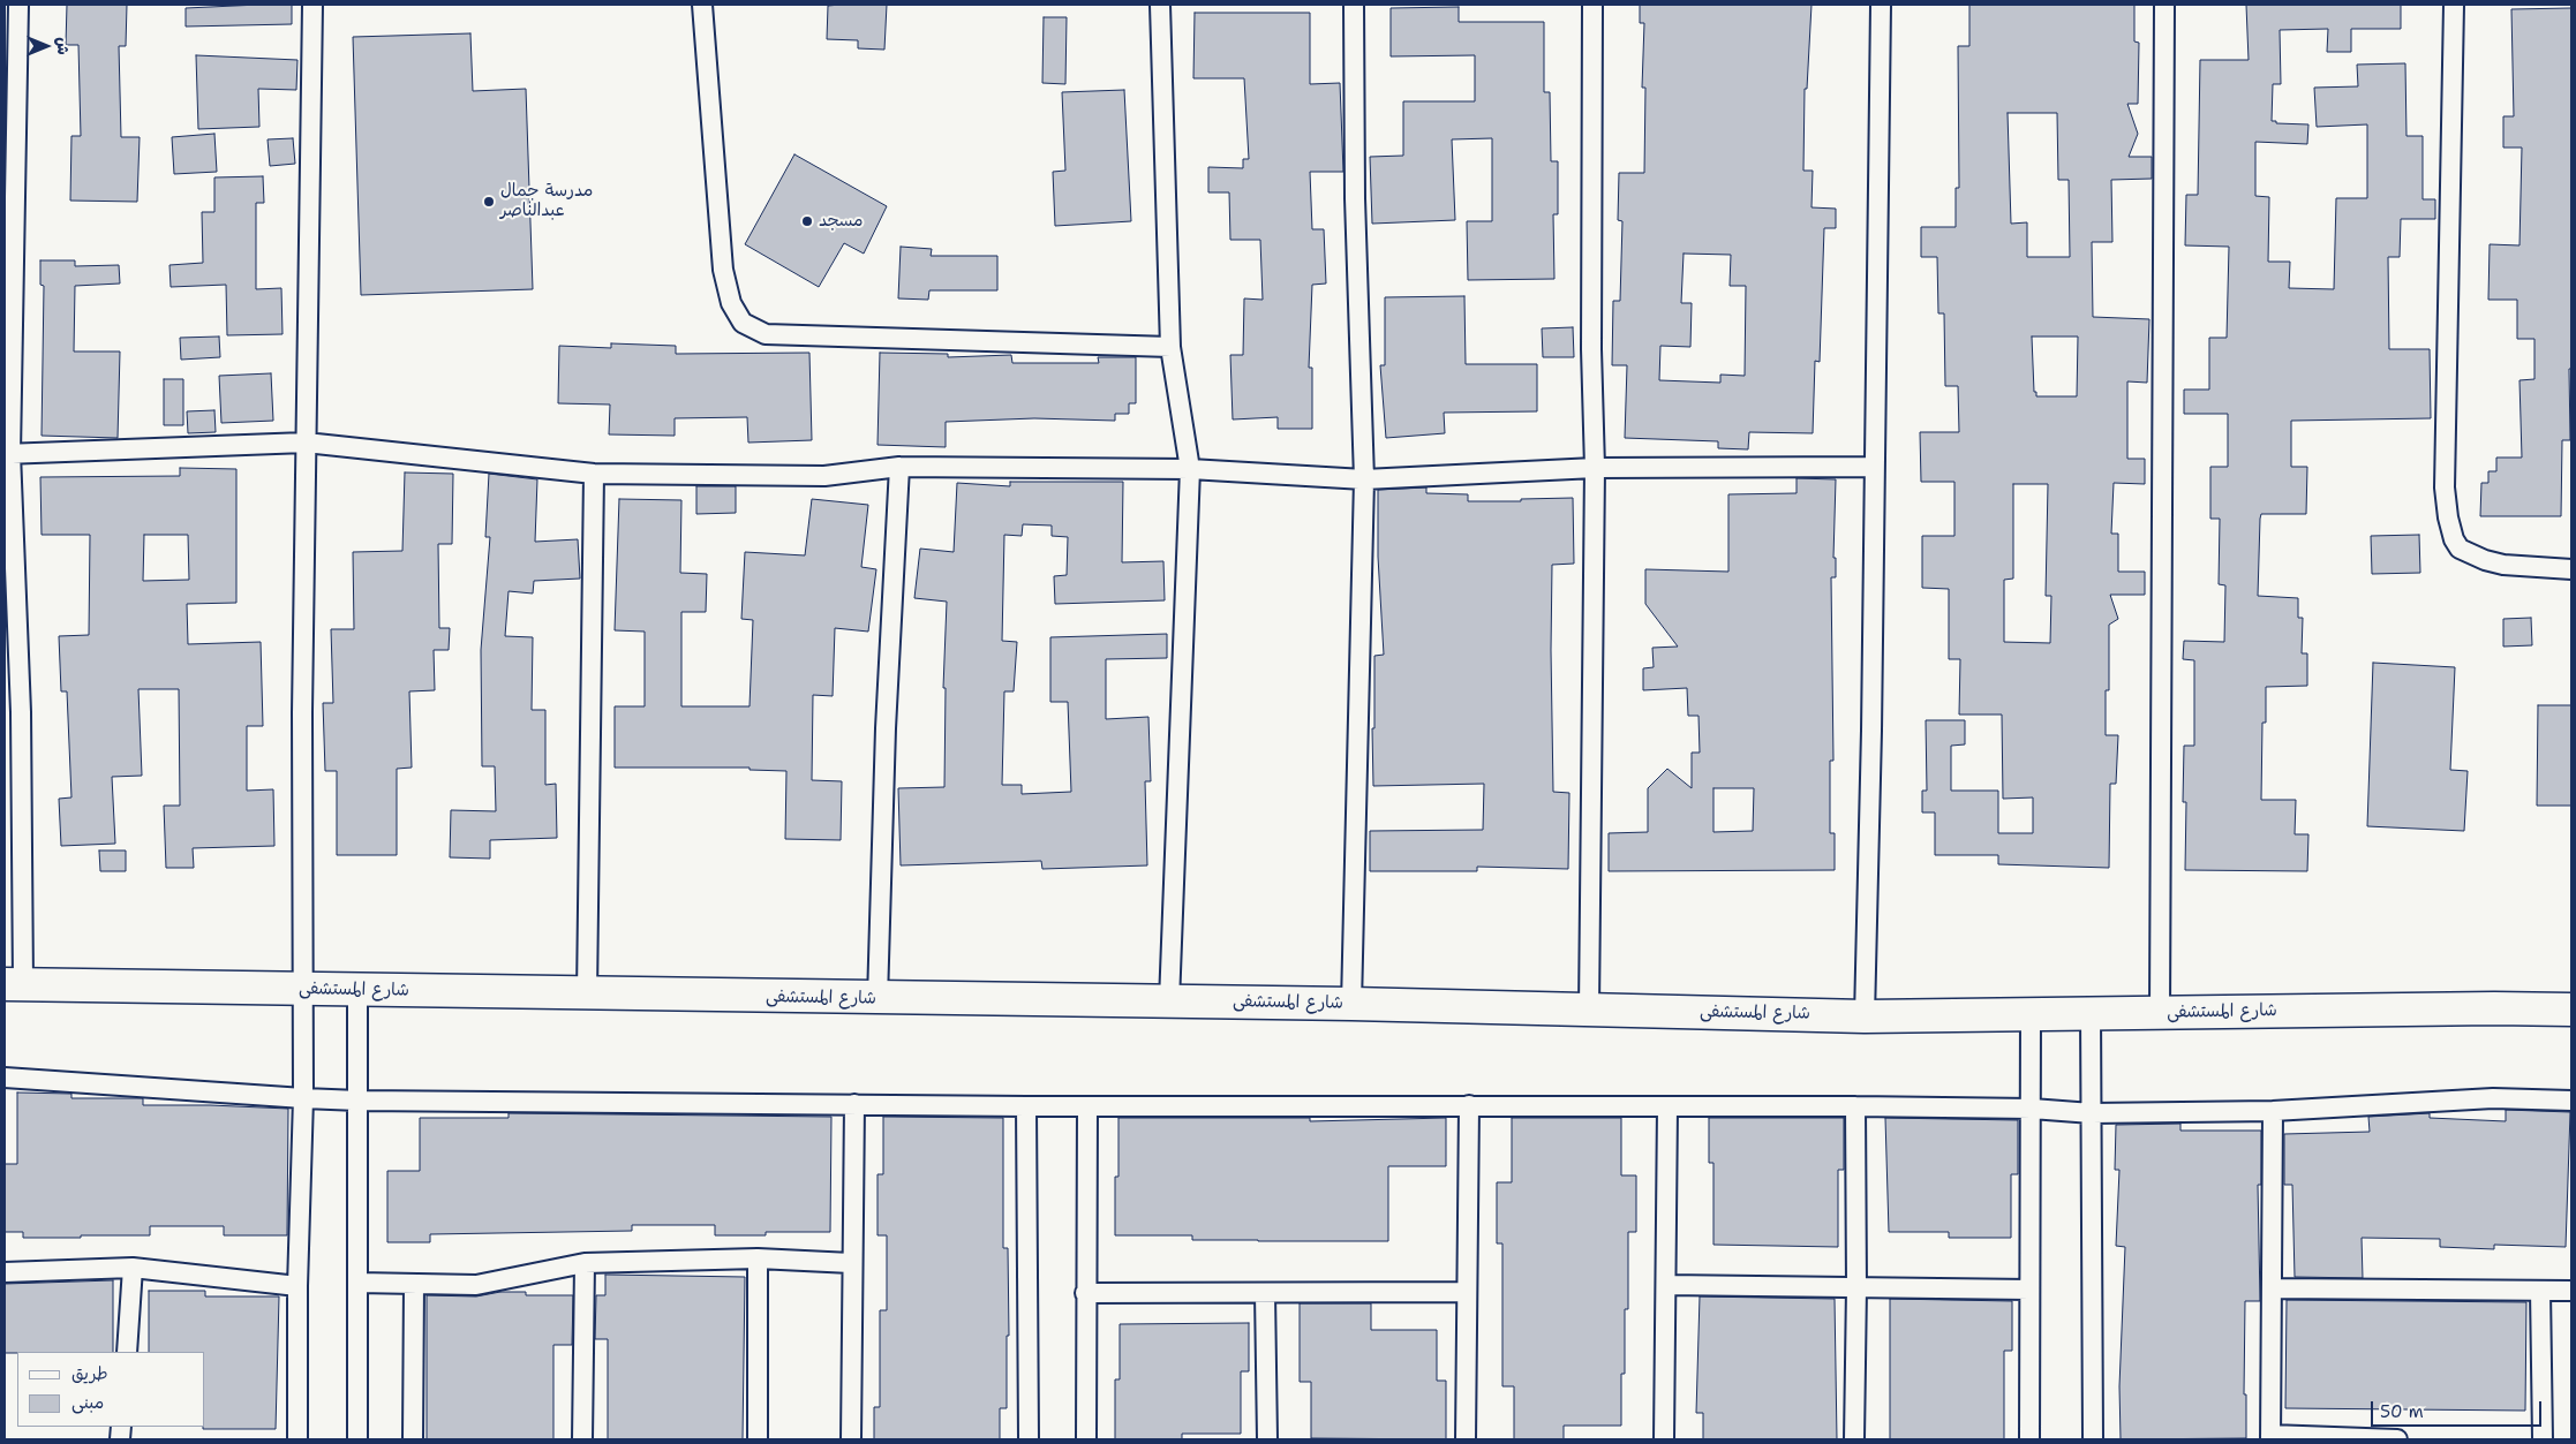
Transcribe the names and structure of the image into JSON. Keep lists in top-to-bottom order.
{
  "streets": {
    "highway": ["شارع المستشفى"]
  },
  "places": ["مدرسة جمال عبدالناصر", "مسجد"],
  "legend": ["طريق", "مبنى"],
  "scale_bar": "50 m",
  "north": "right"
}
